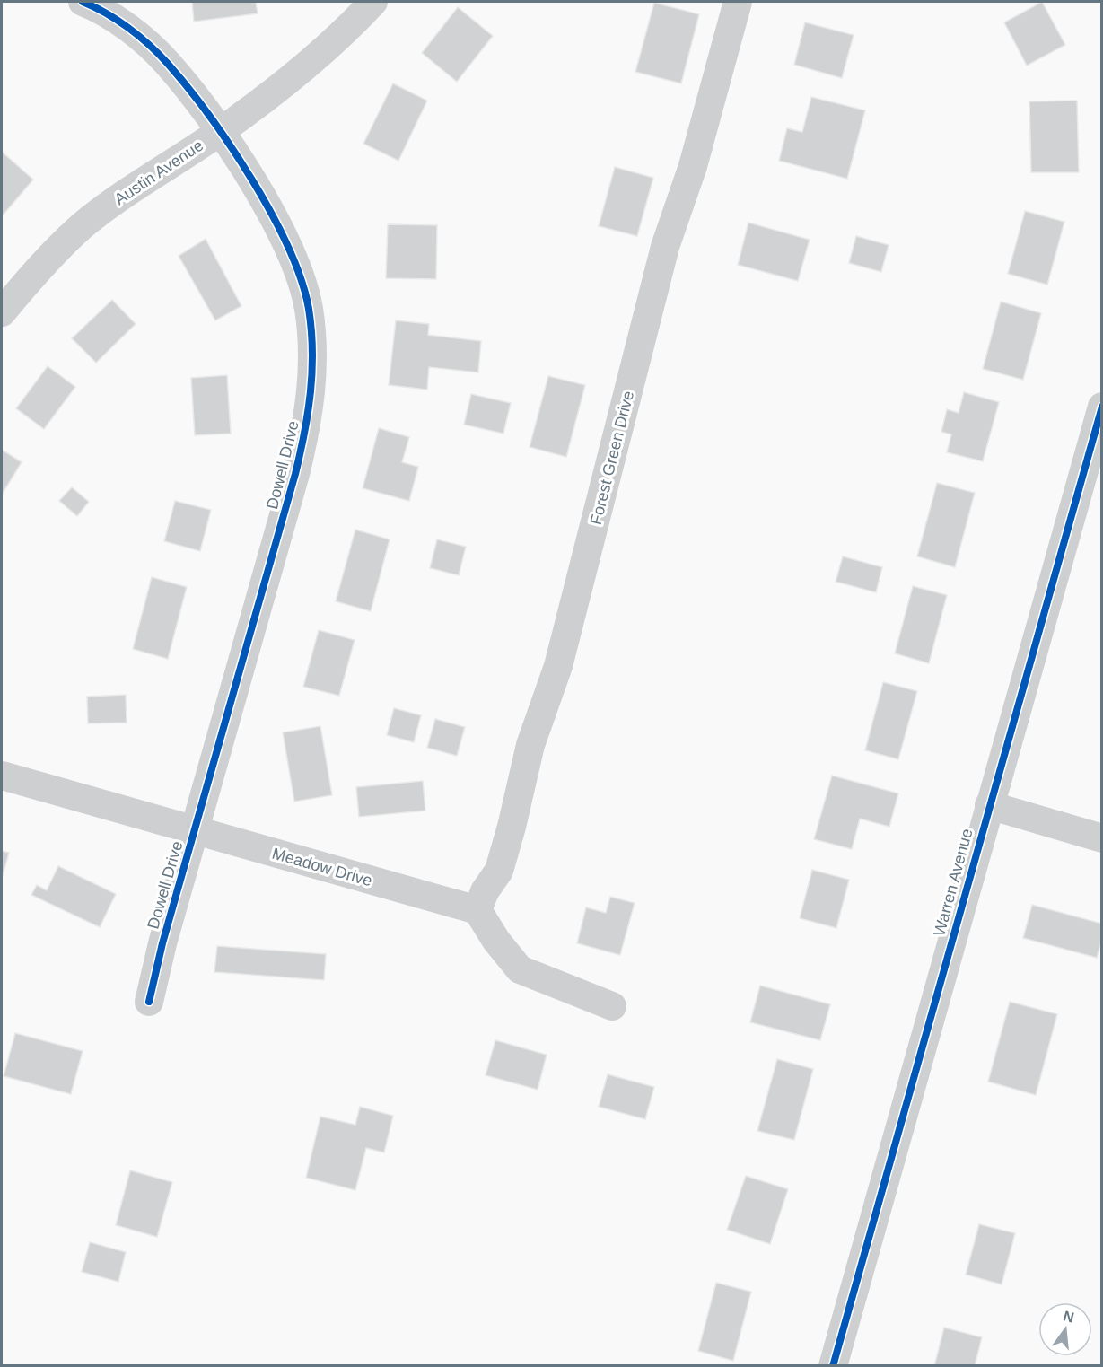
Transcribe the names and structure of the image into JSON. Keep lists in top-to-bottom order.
{
  "streets": {
    "street": [
      "Austin Avenue",
      "Forest Green Drive",
      "Dowell Drive",
      "Meadow Drive",
      "Warren Avenue"
    ]
  },
  "crossings": [
    ["Austin Avenue", "Dowell Drive"],
    ["Forest Green Drive", "Meadow Drive"],
    ["Dowell Drive", "Meadow Drive"]
  ],
  "north": "top"
}
